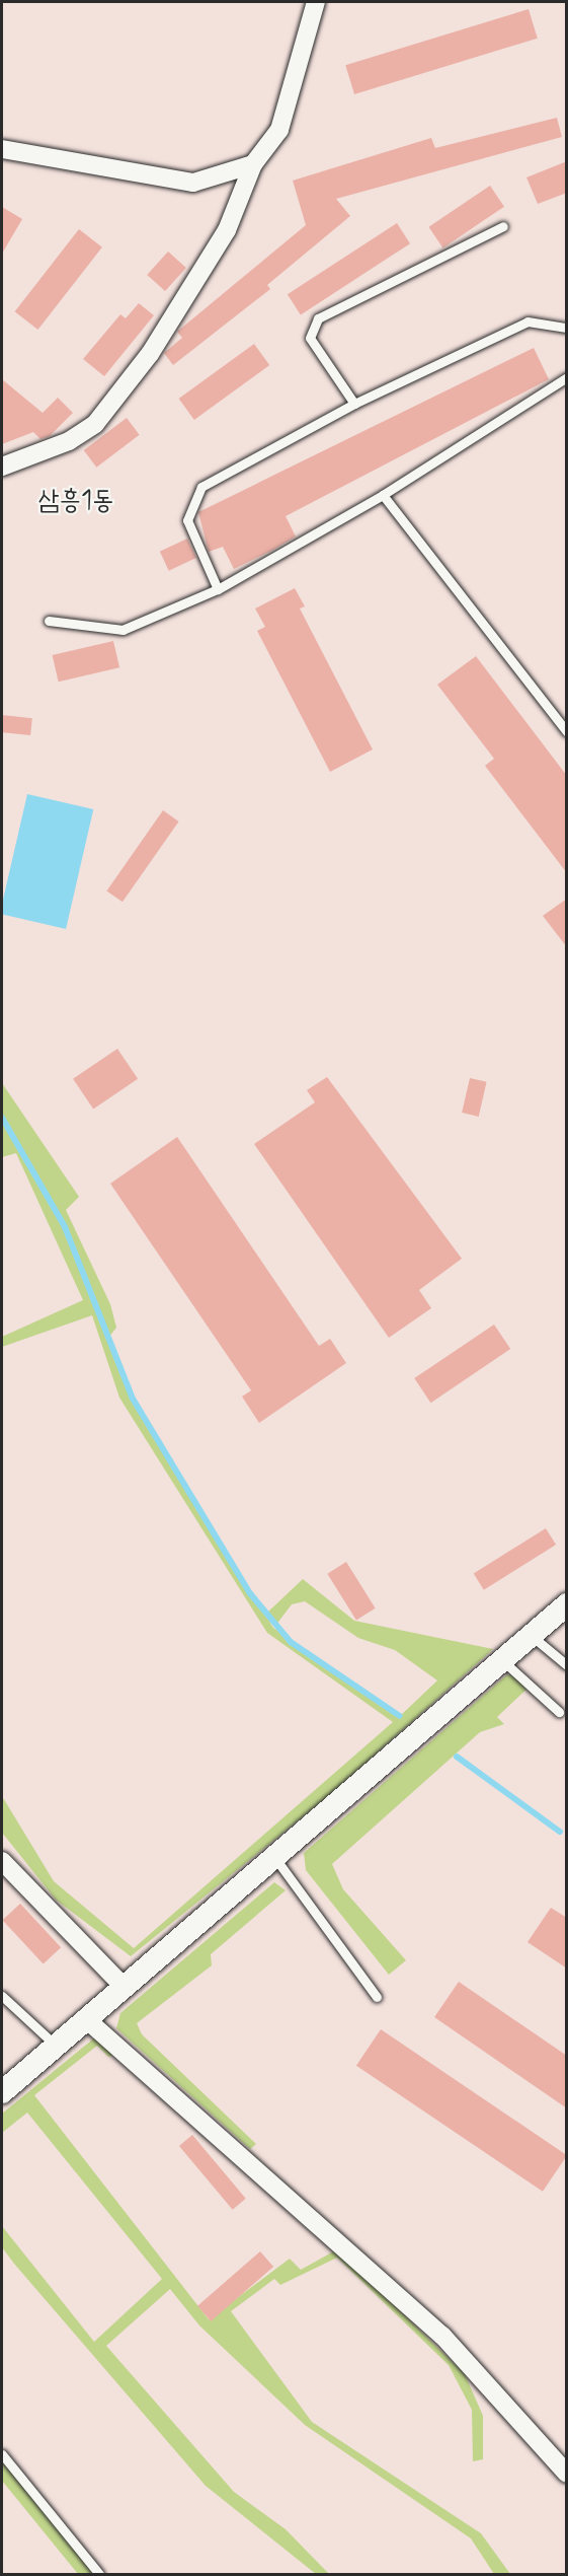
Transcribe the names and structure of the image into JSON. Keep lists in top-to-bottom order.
{
  "districts": ["삼흥1동"]
}
